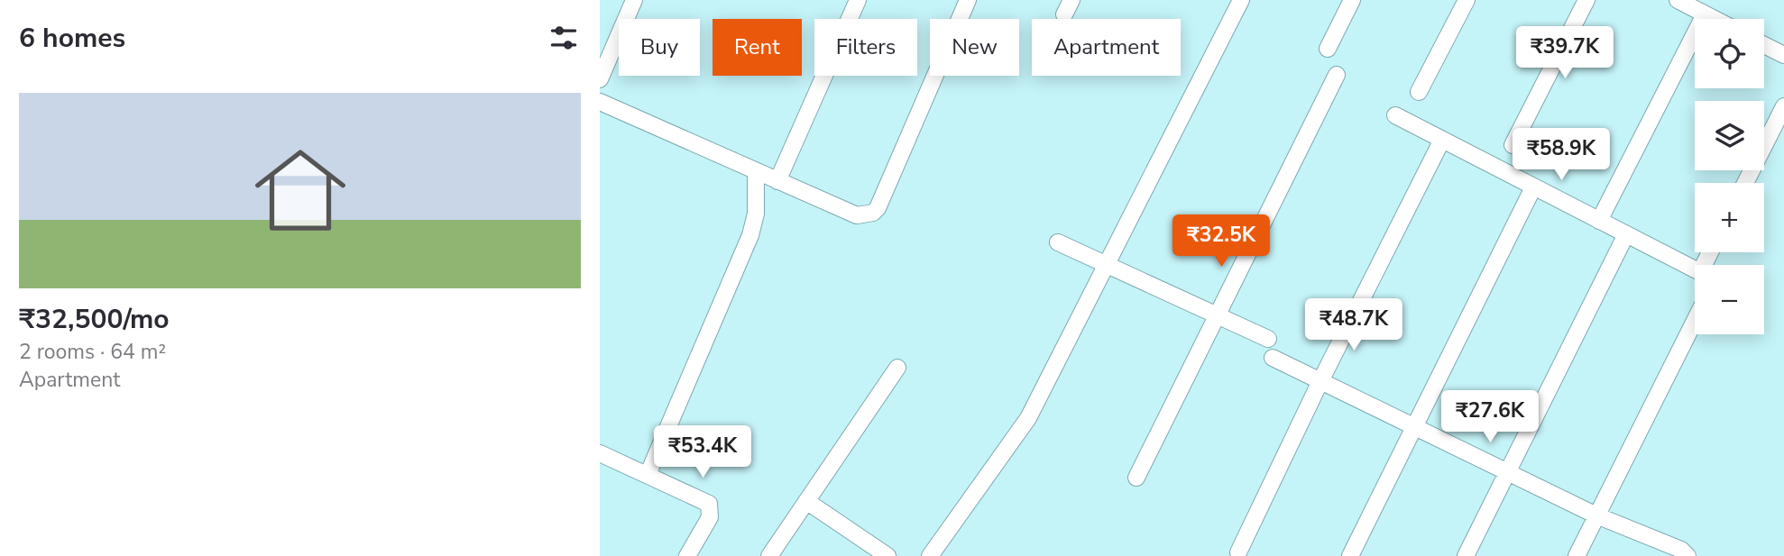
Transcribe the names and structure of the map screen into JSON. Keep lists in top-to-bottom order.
{
  "page": {
    "heading": "6 homes",
    "map_buttons": ["+", "−"],
    "chip": [
      "Buy",
      "Rent",
      "Filters",
      "New",
      "Apartment"
    ],
    "price": [
      "₹39.7K",
      "₹58.9K",
      "₹32.5K",
      "₹48.7K",
      "₹27.6K",
      "₹53.4K"
    ],
    "list": [
      {
        "name": "₹32,500/mo",
        "note": "2 rooms · 64 m² · Apartment"
      }
    ]
  }
}
